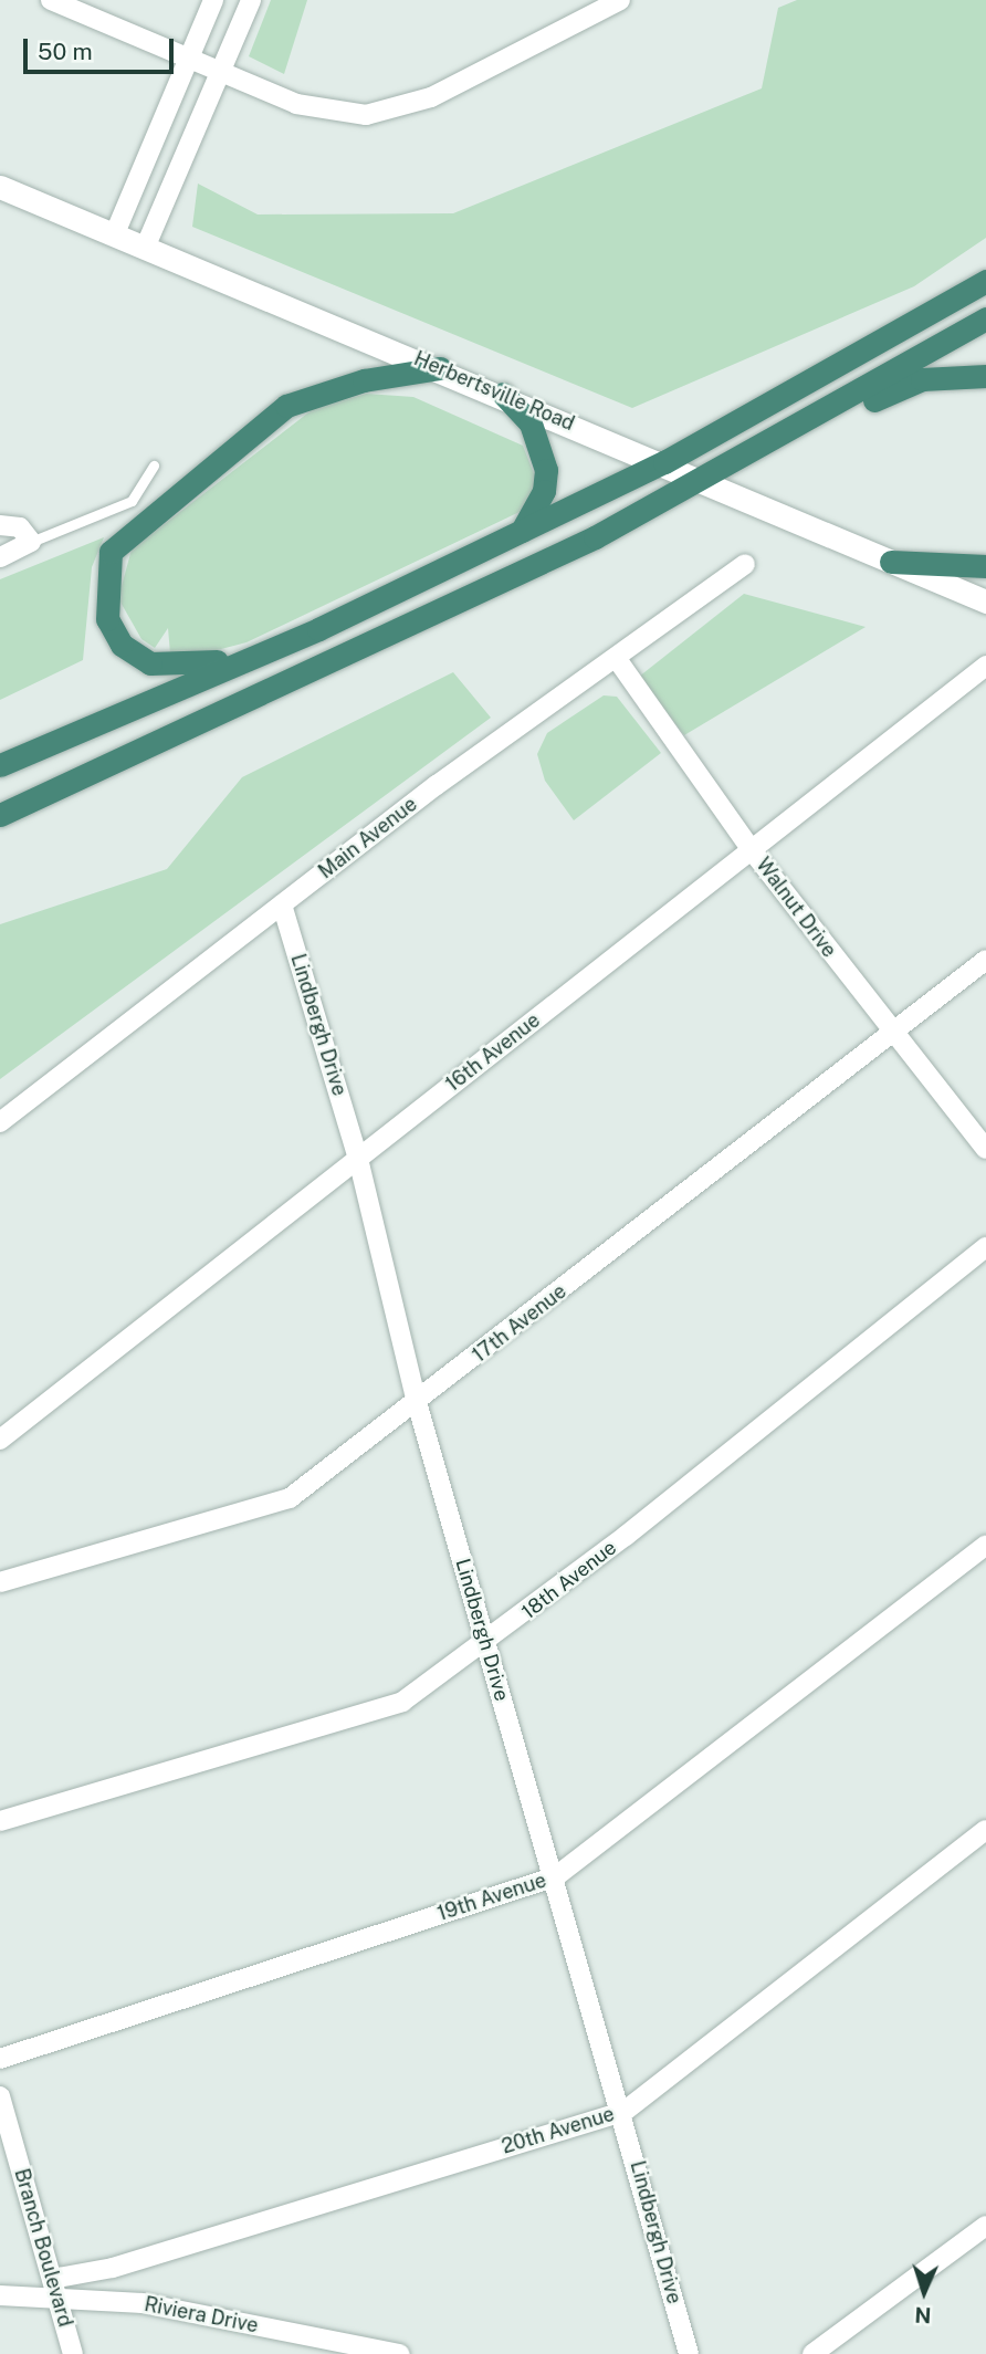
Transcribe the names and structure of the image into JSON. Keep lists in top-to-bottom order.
{
  "streets": {
    "main road": ["Herbertsville Road"],
    "street": [
      "Main Avenue",
      "Walnut Drive",
      "Lindbergh Drive",
      "16th Avenue",
      "17th Avenue",
      "18th Avenue",
      "19th Avenue",
      "20th Avenue",
      "Branch Boulevard",
      "Riviera Drive"
    ]
  },
  "crossings": [
    ["Main Avenue", "Walnut Drive"],
    ["Main Avenue", "Lindbergh Drive"],
    ["Walnut Drive", "16th Avenue"],
    ["Walnut Drive", "17th Avenue"],
    ["Lindbergh Drive", "16th Avenue"],
    ["Lindbergh Drive", "17th Avenue"],
    ["Lindbergh Drive", "18th Avenue"],
    ["Lindbergh Drive", "19th Avenue"],
    ["Lindbergh Drive", "20th Avenue"],
    ["20th Avenue", "Branch Boulevard"],
    ["20th Avenue", "Riviera Drive"],
    ["Branch Boulevard", "Riviera Drive"]
  ],
  "scale_bar": "50 m",
  "north": "bottom"
}
